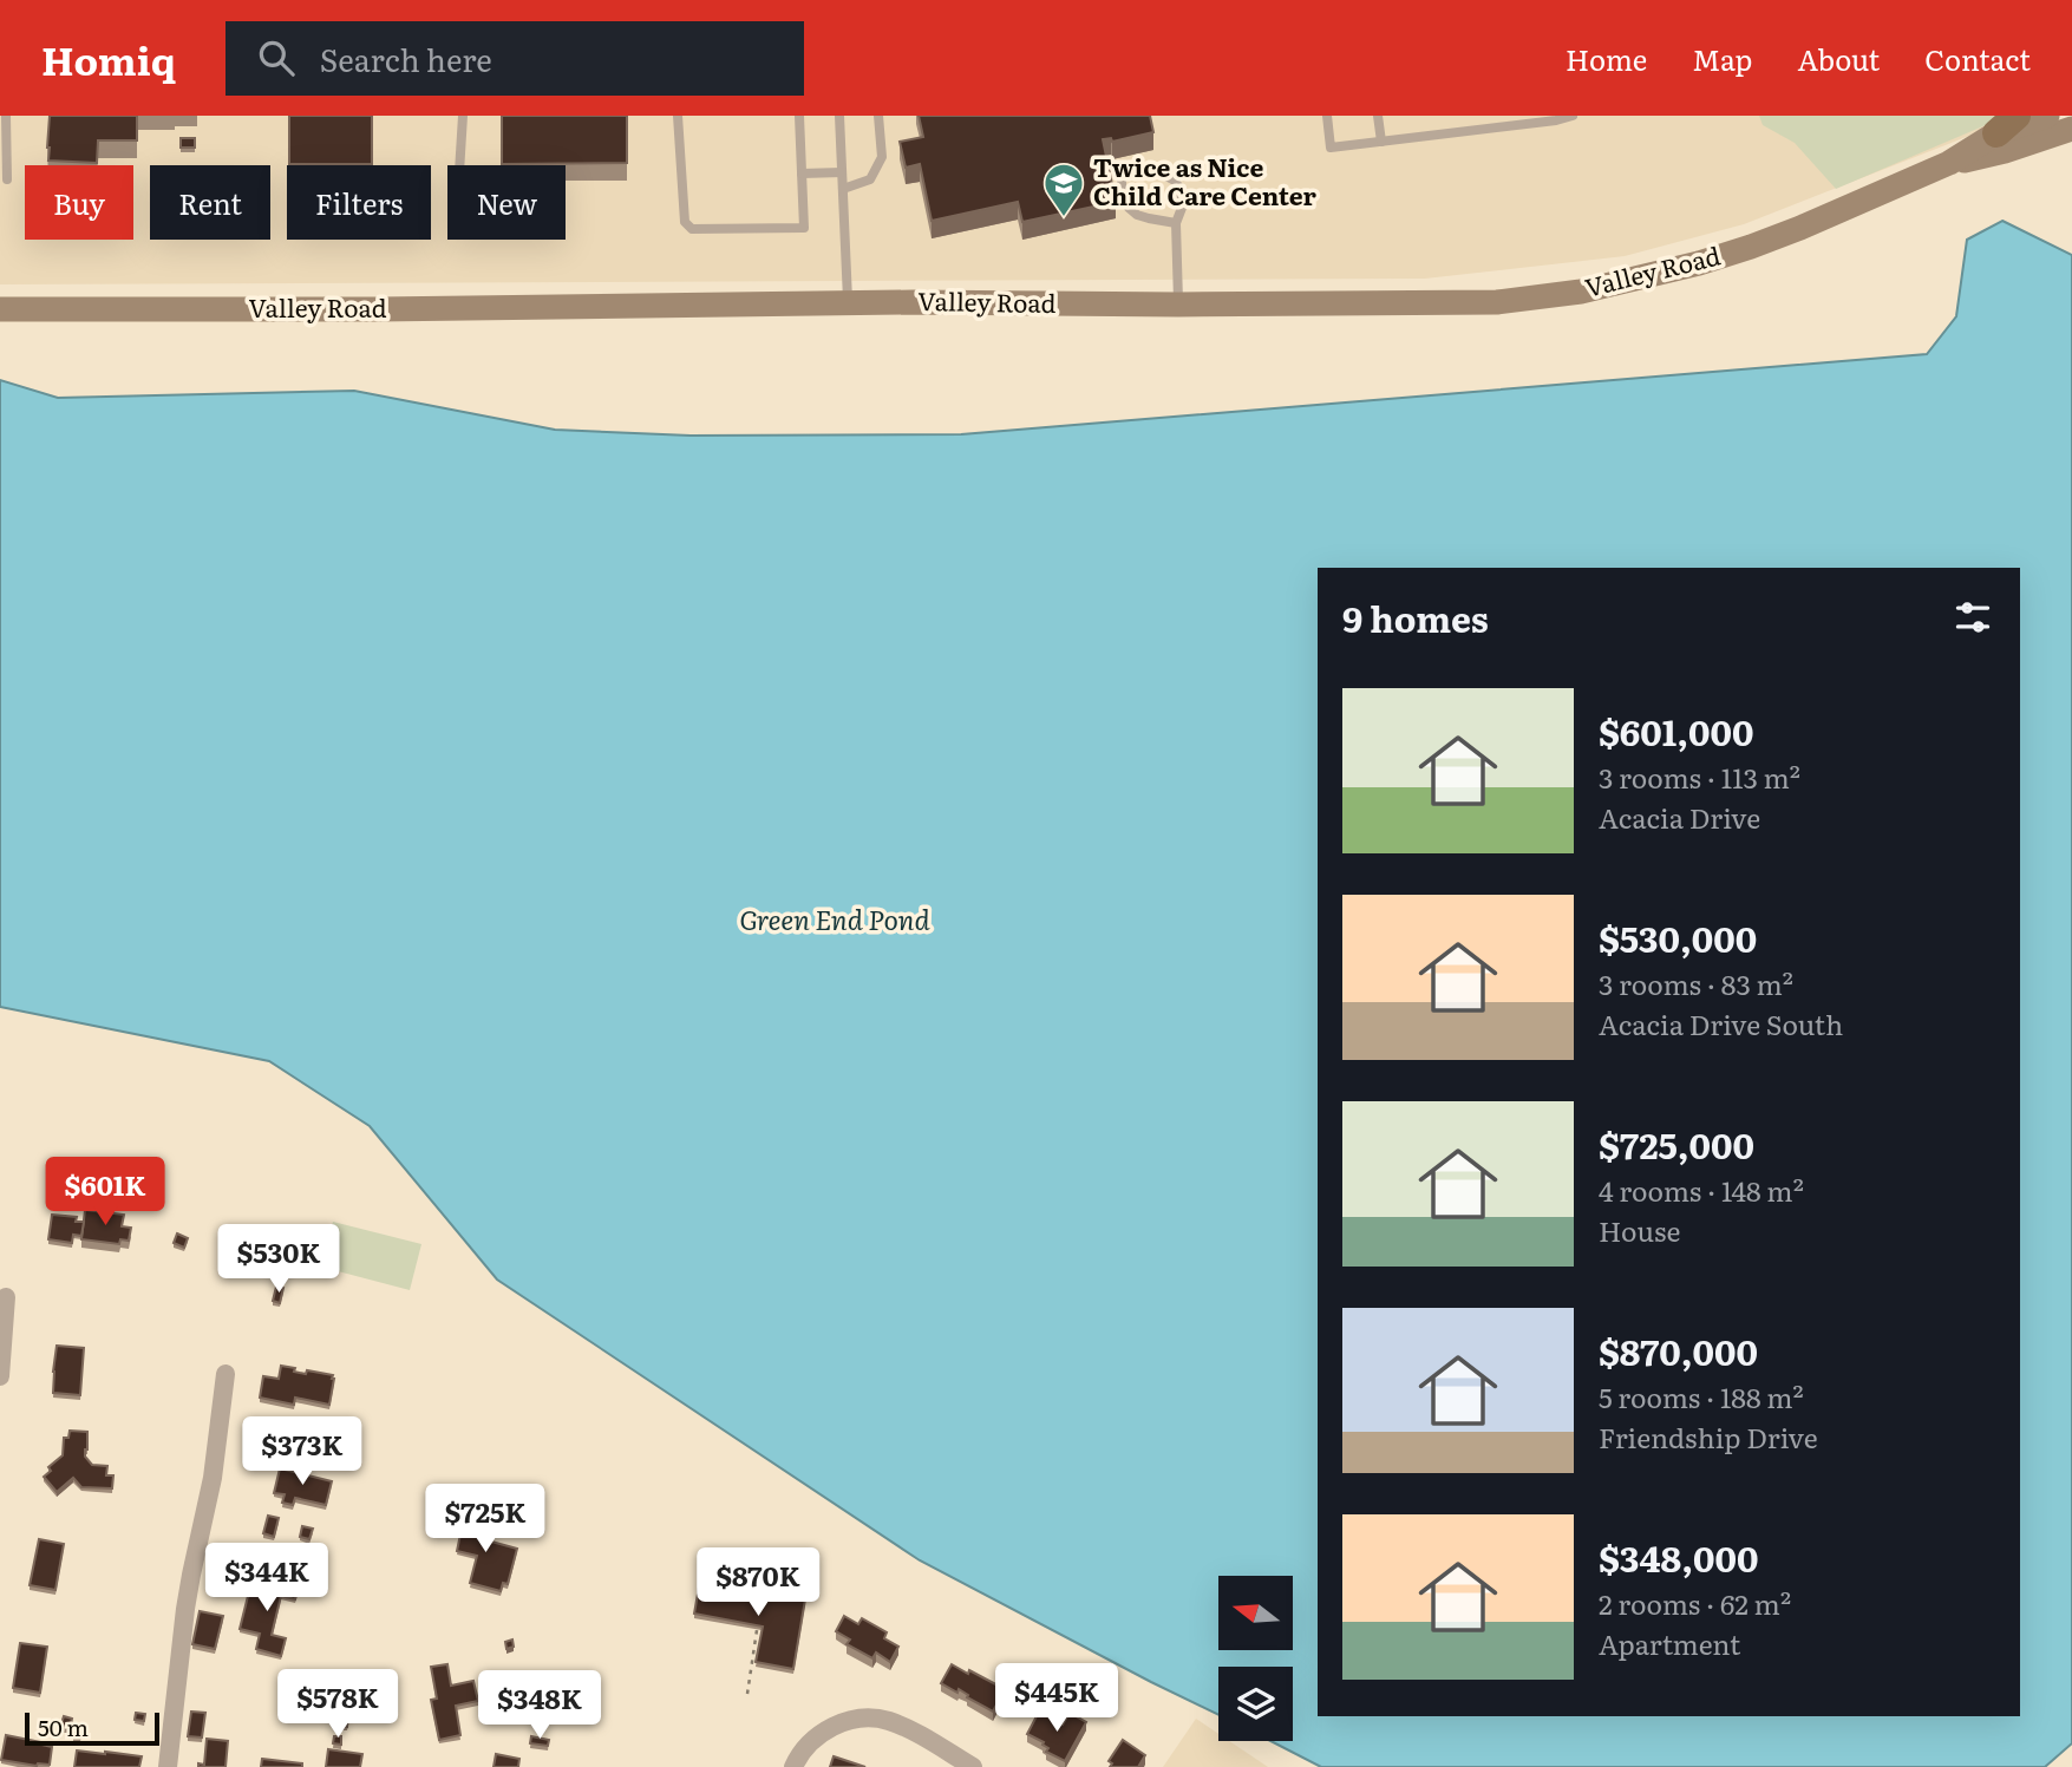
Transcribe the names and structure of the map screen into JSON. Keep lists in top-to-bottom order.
{
  "streets": {
    "main road": ["Valley Road"]
  },
  "water": ["Green End Pond"],
  "places": {
    "school or university": ["Twice as Nice Child Care Center"]
  },
  "scale_bar": "50 m",
  "north": "left",
  "page": {
    "header": "Homiq",
    "search": "Search here",
    "nav": [
      "Home",
      "Map",
      "About",
      "Contact"
    ],
    "chip": [
      "Buy",
      "Rent",
      "Filters",
      "New"
    ],
    "heading": "9 homes",
    "list": [
      {
        "name": "$601,000",
        "note": "3 rooms · 113 m² · Acacia Drive"
      },
      {
        "name": "$530,000",
        "note": "3 rooms · 83 m² · Acacia Drive South"
      },
      {
        "name": "$725,000",
        "note": "4 rooms · 148 m² · House"
      },
      {
        "name": "$870,000",
        "note": "5 rooms · 188 m² · Friendship Drive"
      },
      {
        "name": "$348,000",
        "note": "2 rooms · 62 m² · Apartment"
      }
    ],
    "price": [
      "$601K",
      "$530K",
      "$373K",
      "$725K",
      "$344K",
      "$870K",
      "$445K",
      "$578K",
      "$348K"
    ],
    "scale": "50 m"
  }
}
